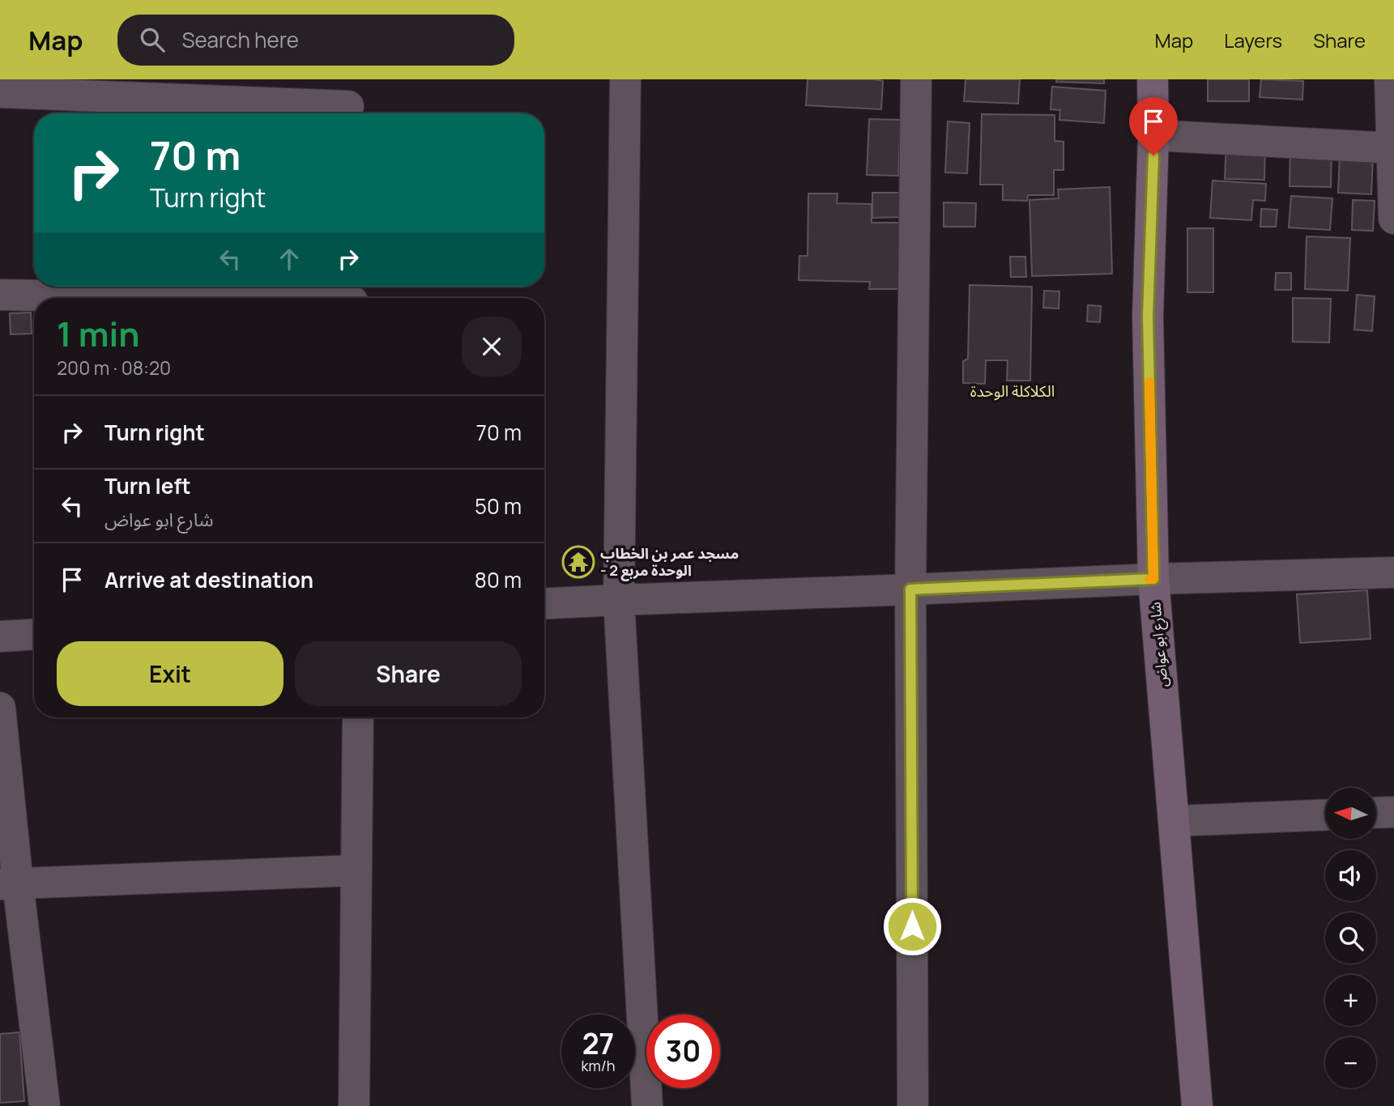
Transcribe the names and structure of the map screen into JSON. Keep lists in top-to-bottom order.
{
  "streets": {
    "street": ["شارع ابو عواض"]
  },
  "districts": ["الكلاكلة الوحدة"],
  "places": {
    "temple": ["مسجد عمر بن الخطاب - الوحدة مربع 2"]
  },
  "north": "left",
  "page": {
    "header": "Map",
    "search": "Search here",
    "nav": ["Map", "Layers", "Share"],
    "turn": ["70 m", "Turn right"],
    "heading": ["1 min", "200 m · 08:20"],
    "list": [
      {
        "name": "Turn right",
        "value": "70 m"
      },
      {
        "name": "Turn left",
        "note": "شارع ابو عواض",
        "value": "50 m"
      },
      {
        "name": "Arrive at destination",
        "value": "80 m"
      }
    ],
    "buttons": ["Exit", "Share"],
    "map_buttons": ["+", "−"],
    "speed": "27 km/h",
    "limit": "30"
  }
}
